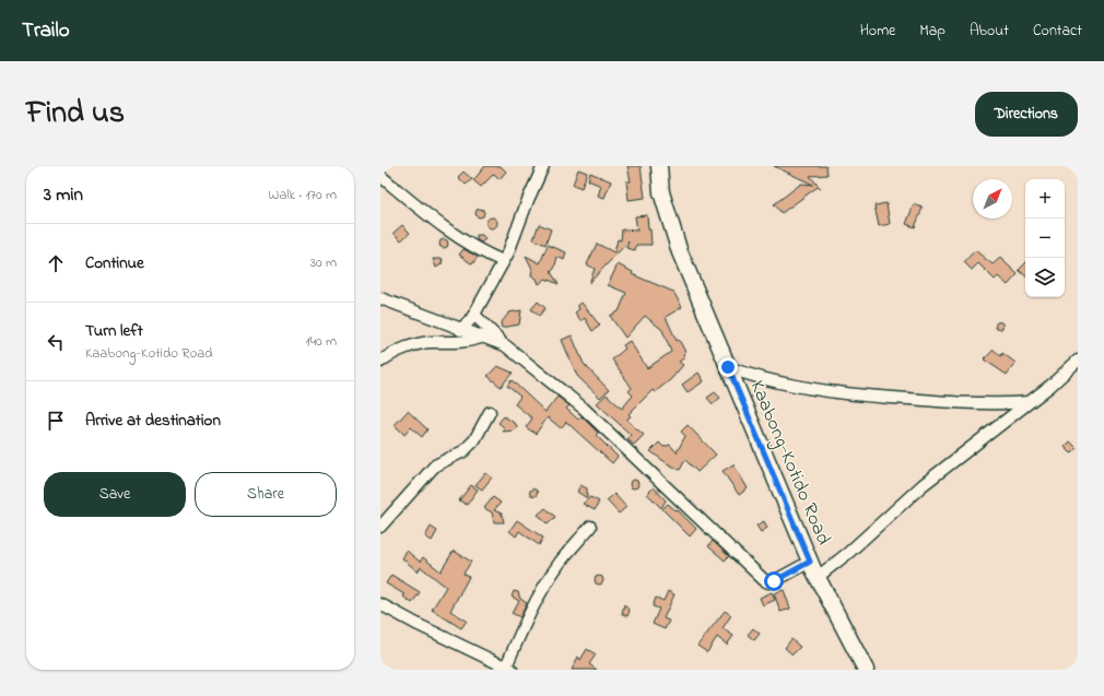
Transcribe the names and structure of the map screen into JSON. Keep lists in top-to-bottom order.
{
  "streets": {
    "main road": ["Kaabong-Kotido Road"]
  },
  "north": "top right",
  "page": {
    "header": "Trailo",
    "nav": [
      "Home",
      "Map",
      "About",
      "Contact"
    ],
    "title": "Find us",
    "buttons": [
      "Directions",
      ["Save", "Share"]
    ],
    "heading": ["3 min", "Walk · 170 m"],
    "map_buttons": ["+", "−"],
    "list": [
      ["Continue", "30 m"],
      ["Turn left", "Kaabong-Kotido Road", "140 m"],
      "Arrive at destination"
    ]
  }
}
